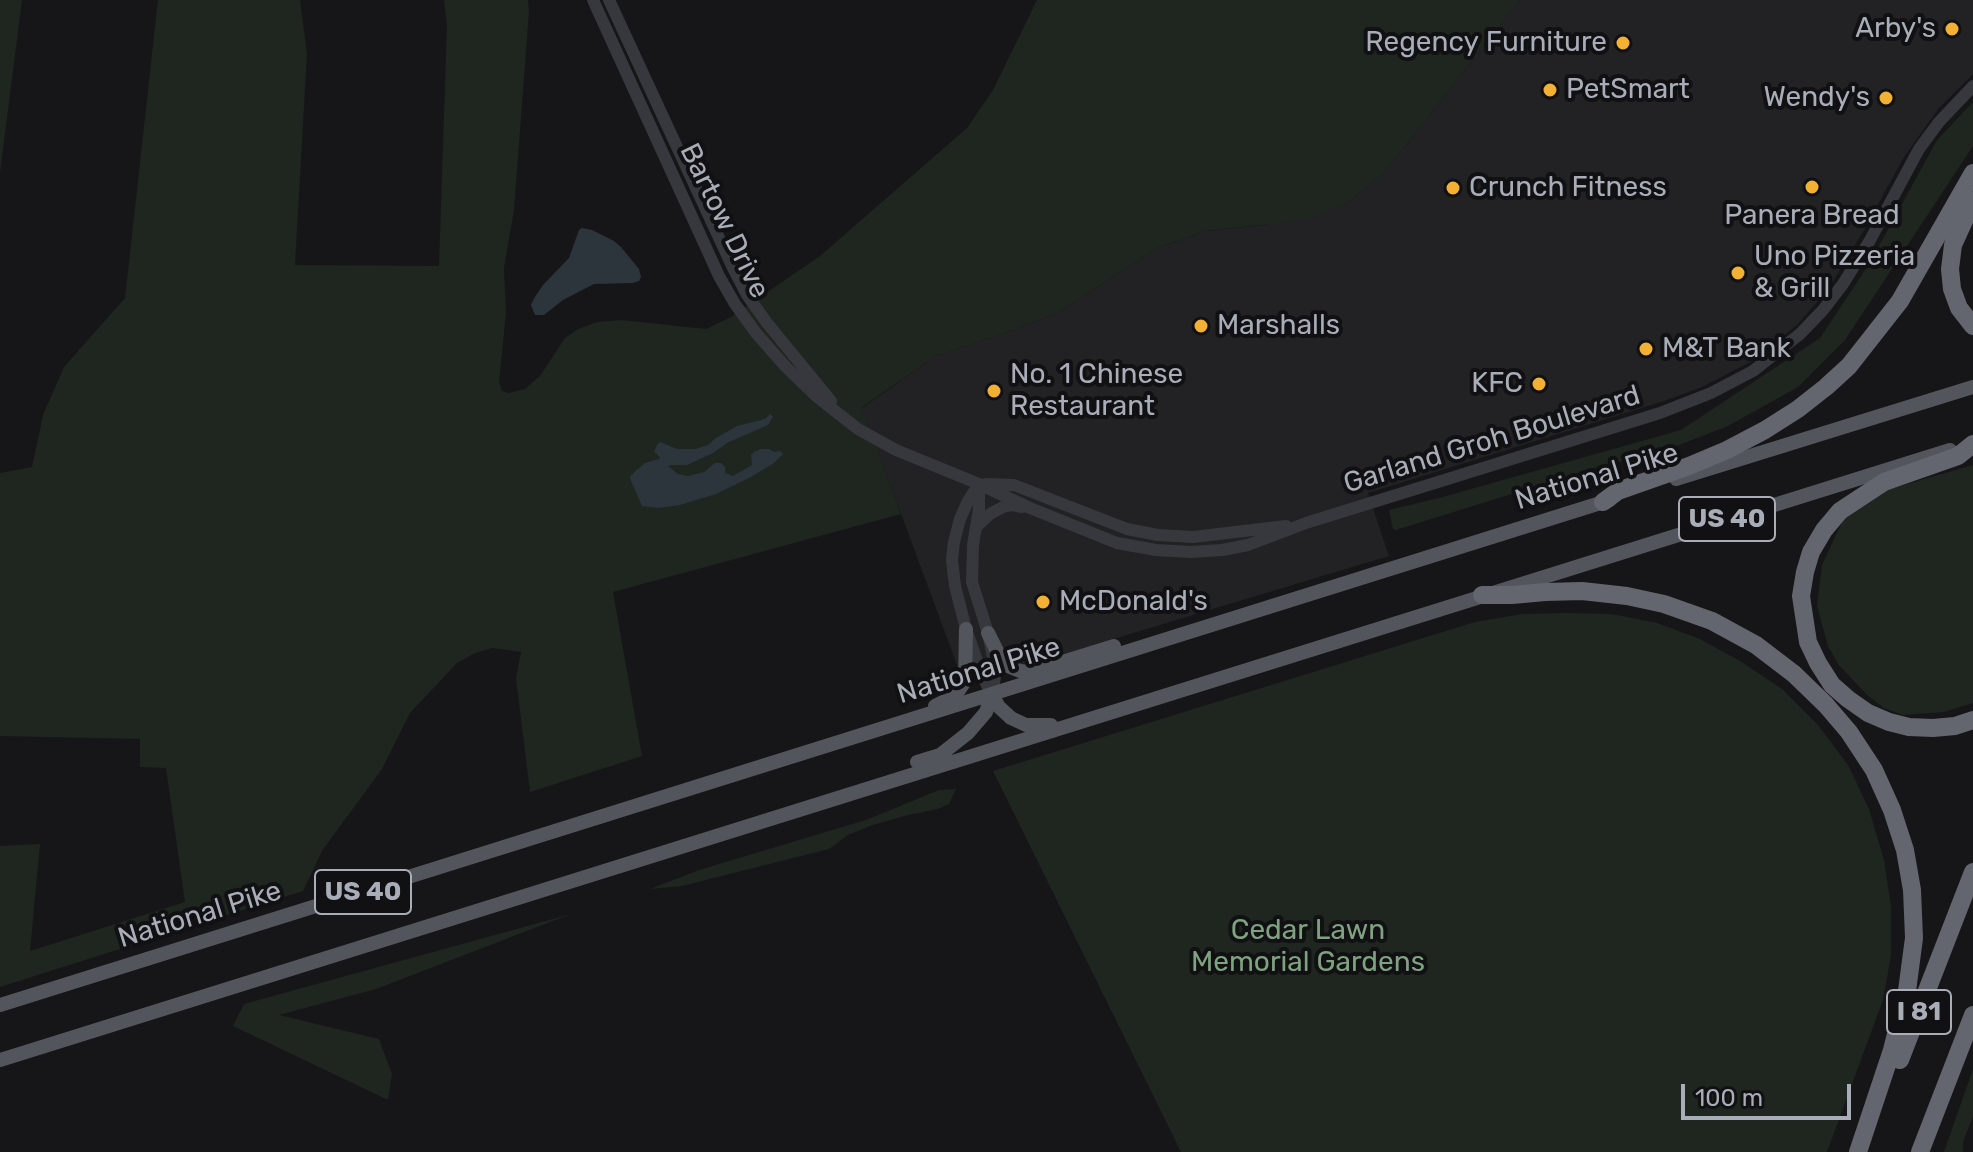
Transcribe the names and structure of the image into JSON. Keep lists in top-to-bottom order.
{
  "streets": {
    "highway": ["I 81"],
    "main road": ["National Pike", "US 40"],
    "street": ["Bartow Drive", "Garland Groh Boulevard"]
  },
  "crossings": [
    ["Bartow Drive", "Garland Groh Boulevard"]
  ],
  "parks": ["Cedar Lawn Memorial Gardens"],
  "places": [
    "Arby's",
    "Regency Furniture",
    "PetSmart",
    "Wendy's",
    "Panera Bread",
    "Crunch Fitness",
    "Uno Pizzeria & Grill",
    "Marshalls",
    "M&T Bank",
    "KFC",
    "No. 1 Chinese Restaurant",
    "McDonald's"
  ],
  "scale_bar": "100 m"
}
